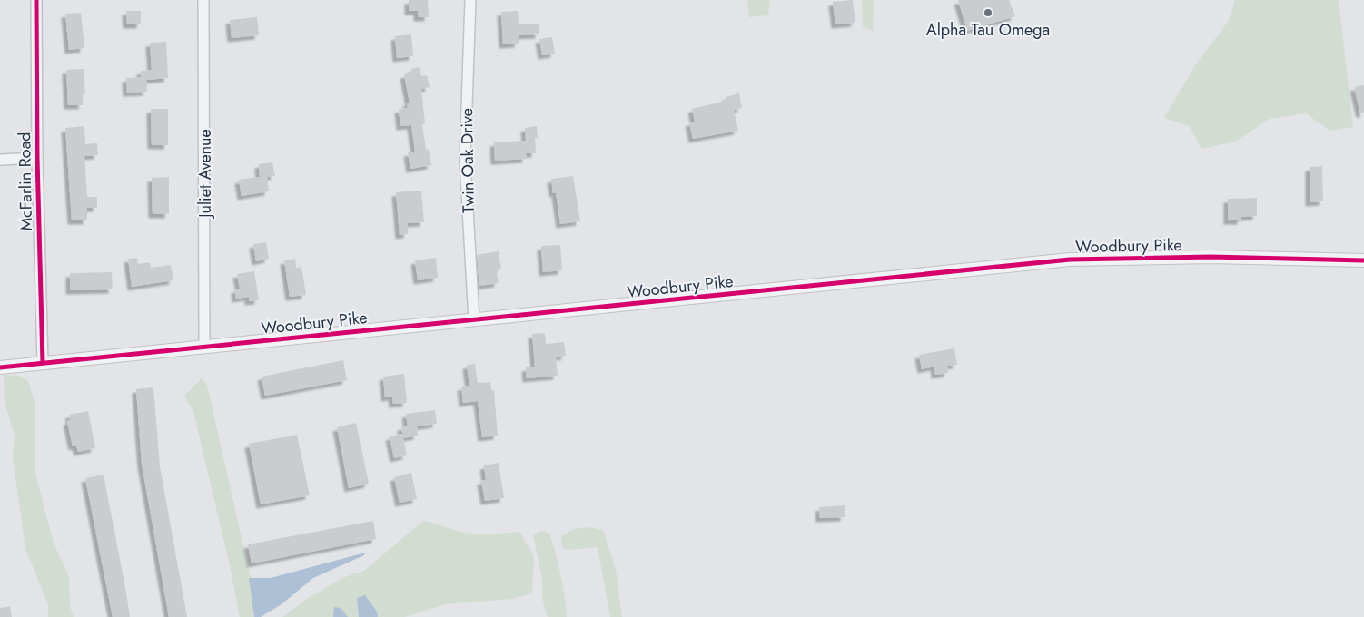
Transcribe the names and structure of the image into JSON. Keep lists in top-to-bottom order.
{
  "streets": {
    "street": [
      "Twin Oak Drive",
      "Juliet Avenue",
      "McFarlin Road",
      "Woodbury Pike"
    ]
  },
  "crossings": [
    ["Twin Oak Drive", "Woodbury Pike"],
    ["Juliet Avenue", "Woodbury Pike"],
    ["McFarlin Road", "Woodbury Pike"]
  ],
  "places": ["Alpha Tau Omega"]
}
